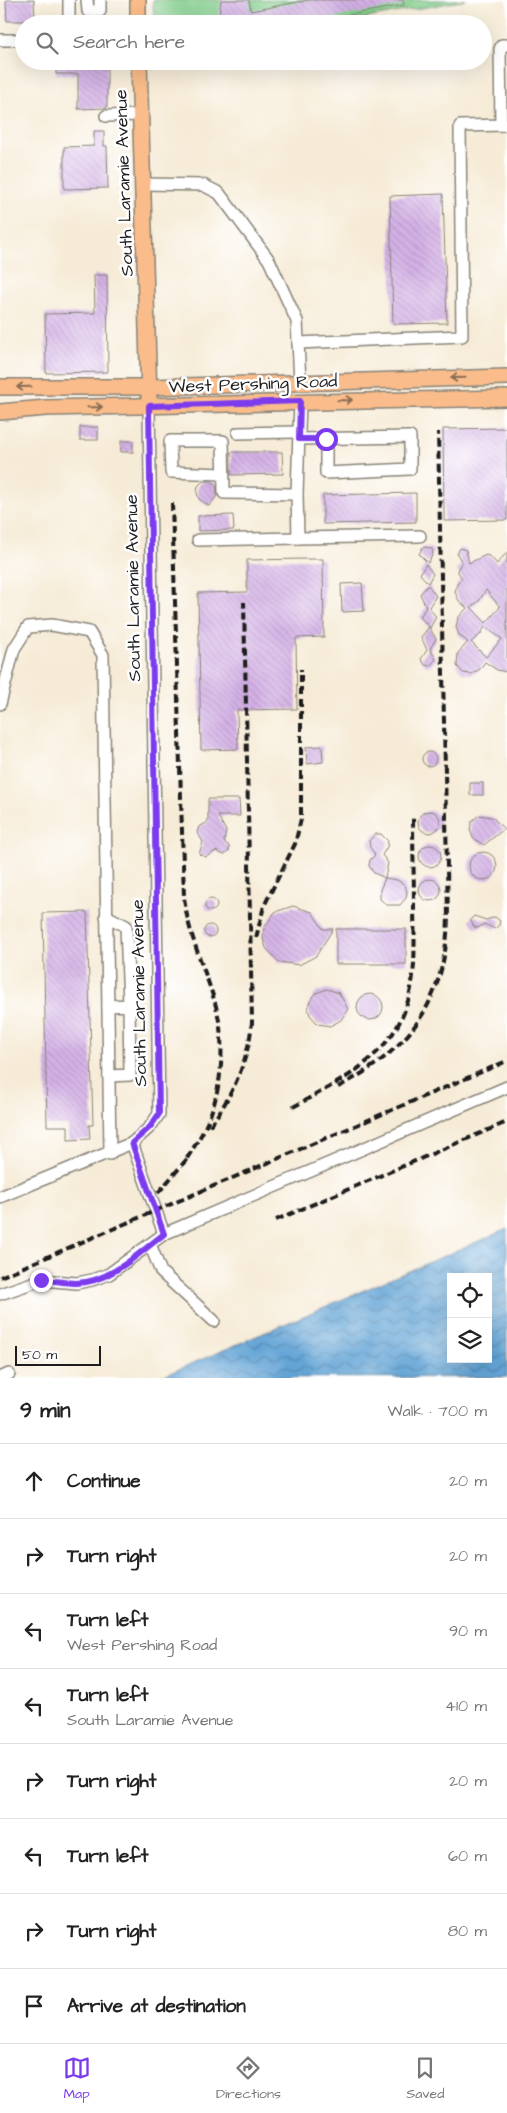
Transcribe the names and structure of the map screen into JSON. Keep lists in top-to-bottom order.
{
  "streets": {
    "main road": ["South Laramie Avenue", "West Pershing Road"]
  },
  "crossings": [
    ["South Laramie Avenue", "West Pershing Road"]
  ],
  "scale_bar": "50 m",
  "page": {
    "search": "Search here",
    "scale": "50 m",
    "heading": ["9 min", "Walk · 700 m"],
    "list": [
      ["Continue", "20 m"],
      ["Turn right", "20 m"],
      ["Turn left", "West Pershing Road", "90 m"],
      ["Turn left", "South Laramie Avenue", "410 m"],
      ["Turn right", "20 m"],
      ["Turn left", "60 m"],
      ["Turn right", "80 m"],
      "Arrive at destination"
    ],
    "nav": ["Map", "Directions", "Saved"]
  }
}
